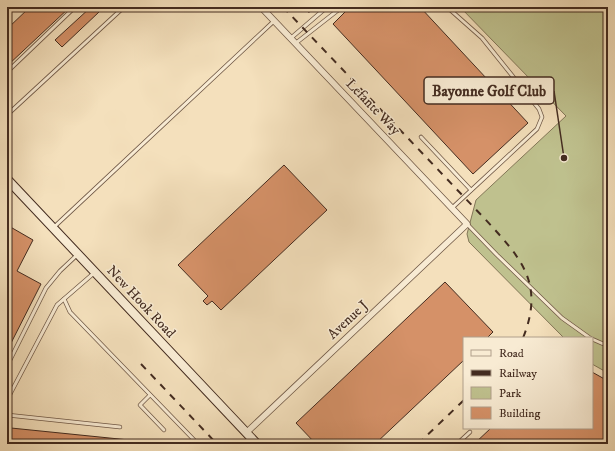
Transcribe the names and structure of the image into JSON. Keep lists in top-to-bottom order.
{
  "streets": {
    "street": ["Lefante Way", "New Hook Road", "Avenue J"]
  },
  "crossings": [
    ["Lefante Way", "Avenue J"],
    ["New Hook Road", "Avenue J"]
  ],
  "places": ["Bayonne Golf Club"],
  "legend": [
    "Road",
    "Railway",
    "Park",
    "Building"
  ]
}
